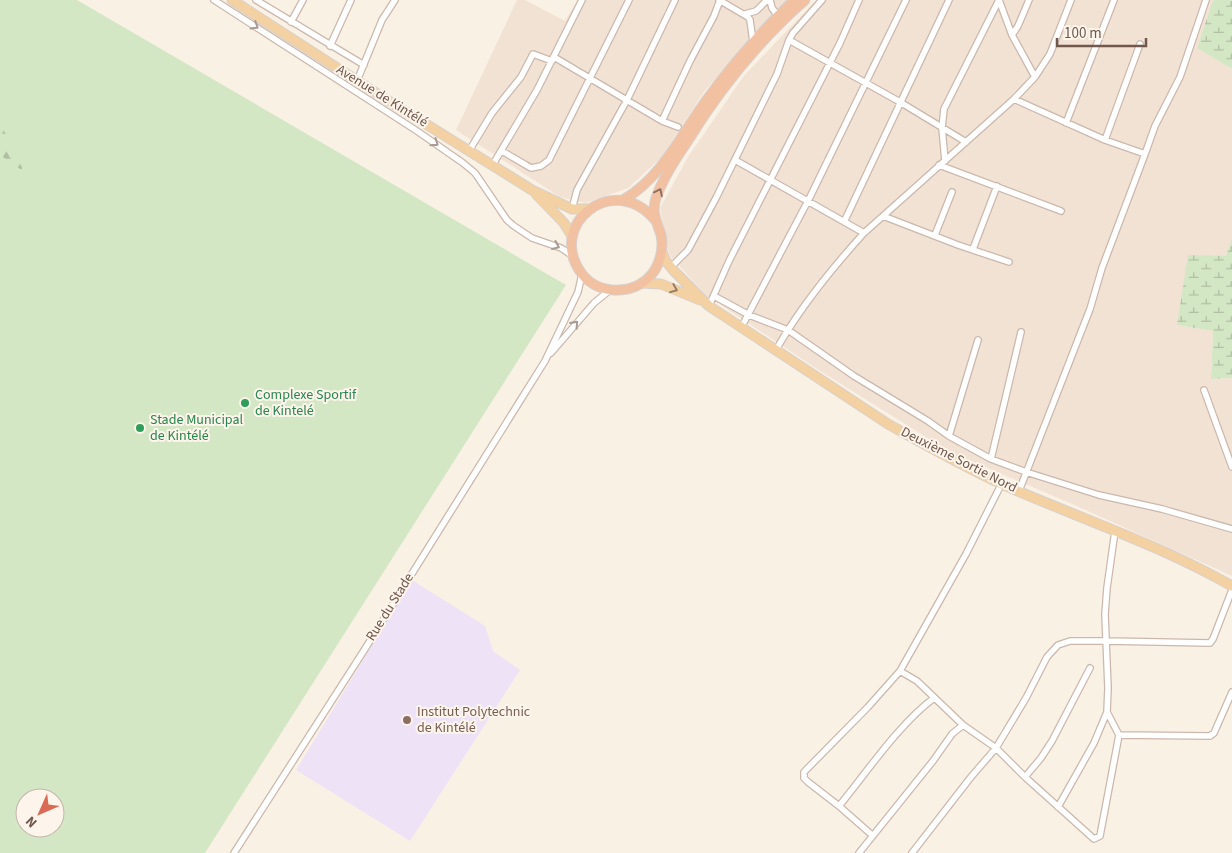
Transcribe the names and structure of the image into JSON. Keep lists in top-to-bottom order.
{
  "streets": {
    "main road": ["Avenue de Kintélé", "Deuxième Sortie Nord"],
    "street": ["Rue du Stade"]
  },
  "crossings": [
    ["Avenue de Kintélé", "Deuxième Sortie Nord"],
    ["Avenue de Kintélé", "Rue du Stade"],
    ["Deuxième Sortie Nord", "Rue du Stade"]
  ],
  "places": ["Complexe Sportif de Kintelé", "Stade Municipal de Kintélé", "Institut Polytechnic de Kintélé"],
  "scale_bar": "100 m",
  "north": "bottom left"
}
